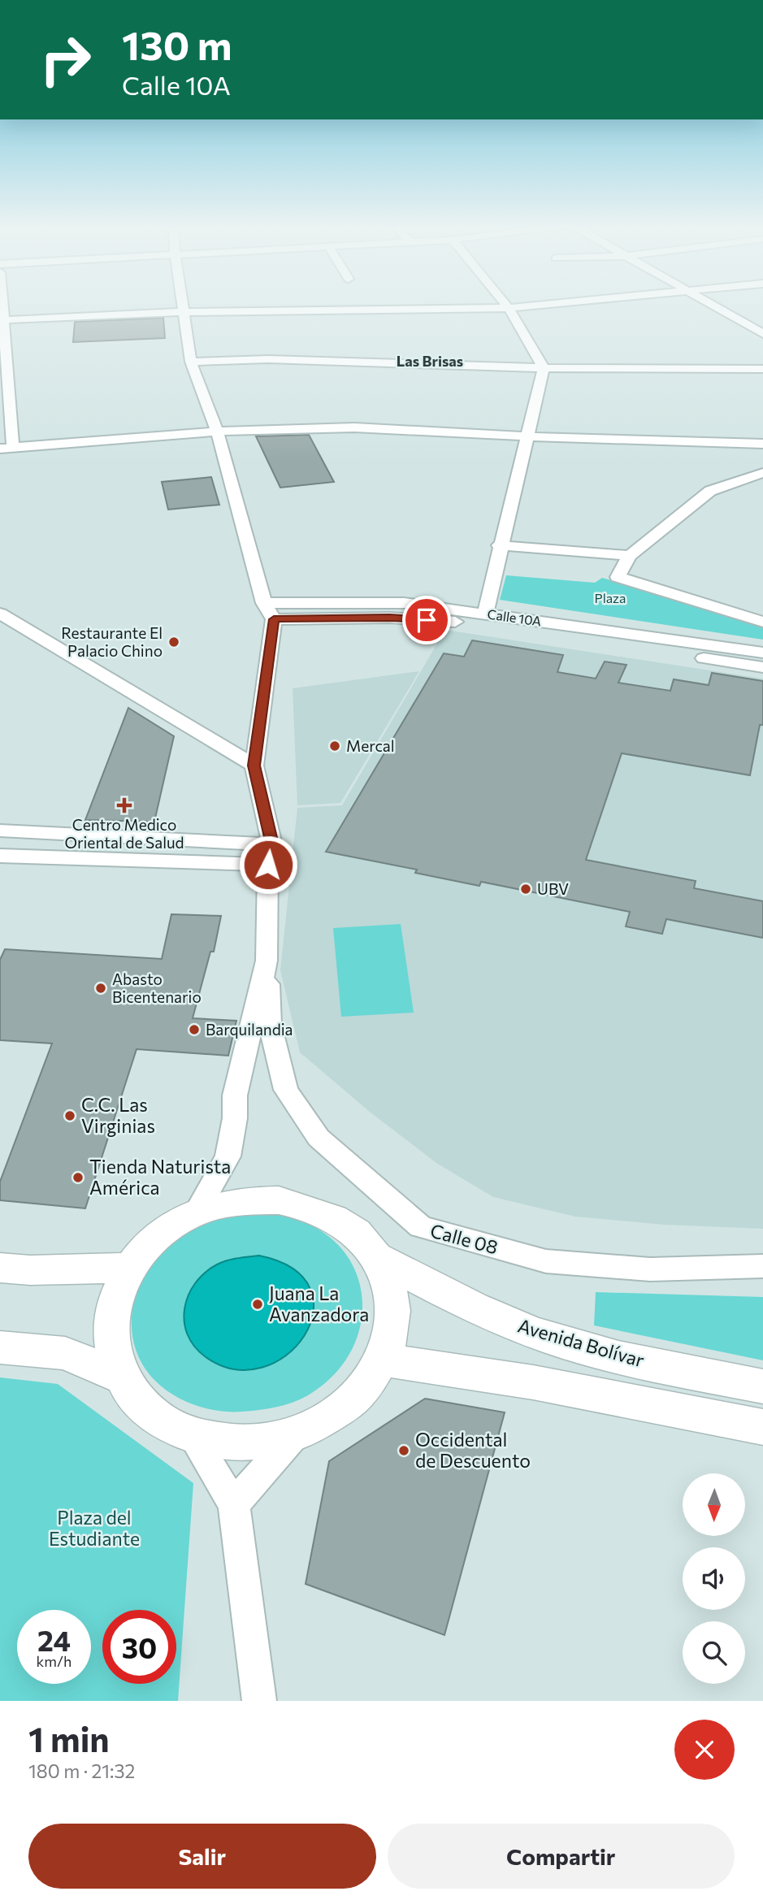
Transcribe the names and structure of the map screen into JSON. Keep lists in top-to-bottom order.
{
  "streets": {
    "street": ["Calle 10A", "Calle 08", "Avenida Bolívar"]
  },
  "districts": ["Las Brisas"],
  "parks": ["Plaza", "Plaza del Estudiante"],
  "places": {
    "other": [
      "Restaurante El Palacio Chino",
      "Mercal",
      "UBV",
      "Abasto Bicentenario",
      "Barquilandia",
      "C.C. Las Virginias",
      "Tienda Naturista América",
      "Juana La Avanzadora",
      "Occidental de Descuento"
    ],
    "health": ["Centro Medico Oriental de Salud"]
  },
  "north": "bottom",
  "page": {
    "turn": ["130 m", "Calle 10A"],
    "speed": "24 km/h",
    "limit": "30",
    "heading": ["1 min", "180 m · 21:32"],
    "buttons": ["Salir", "Compartir"]
  }
}
